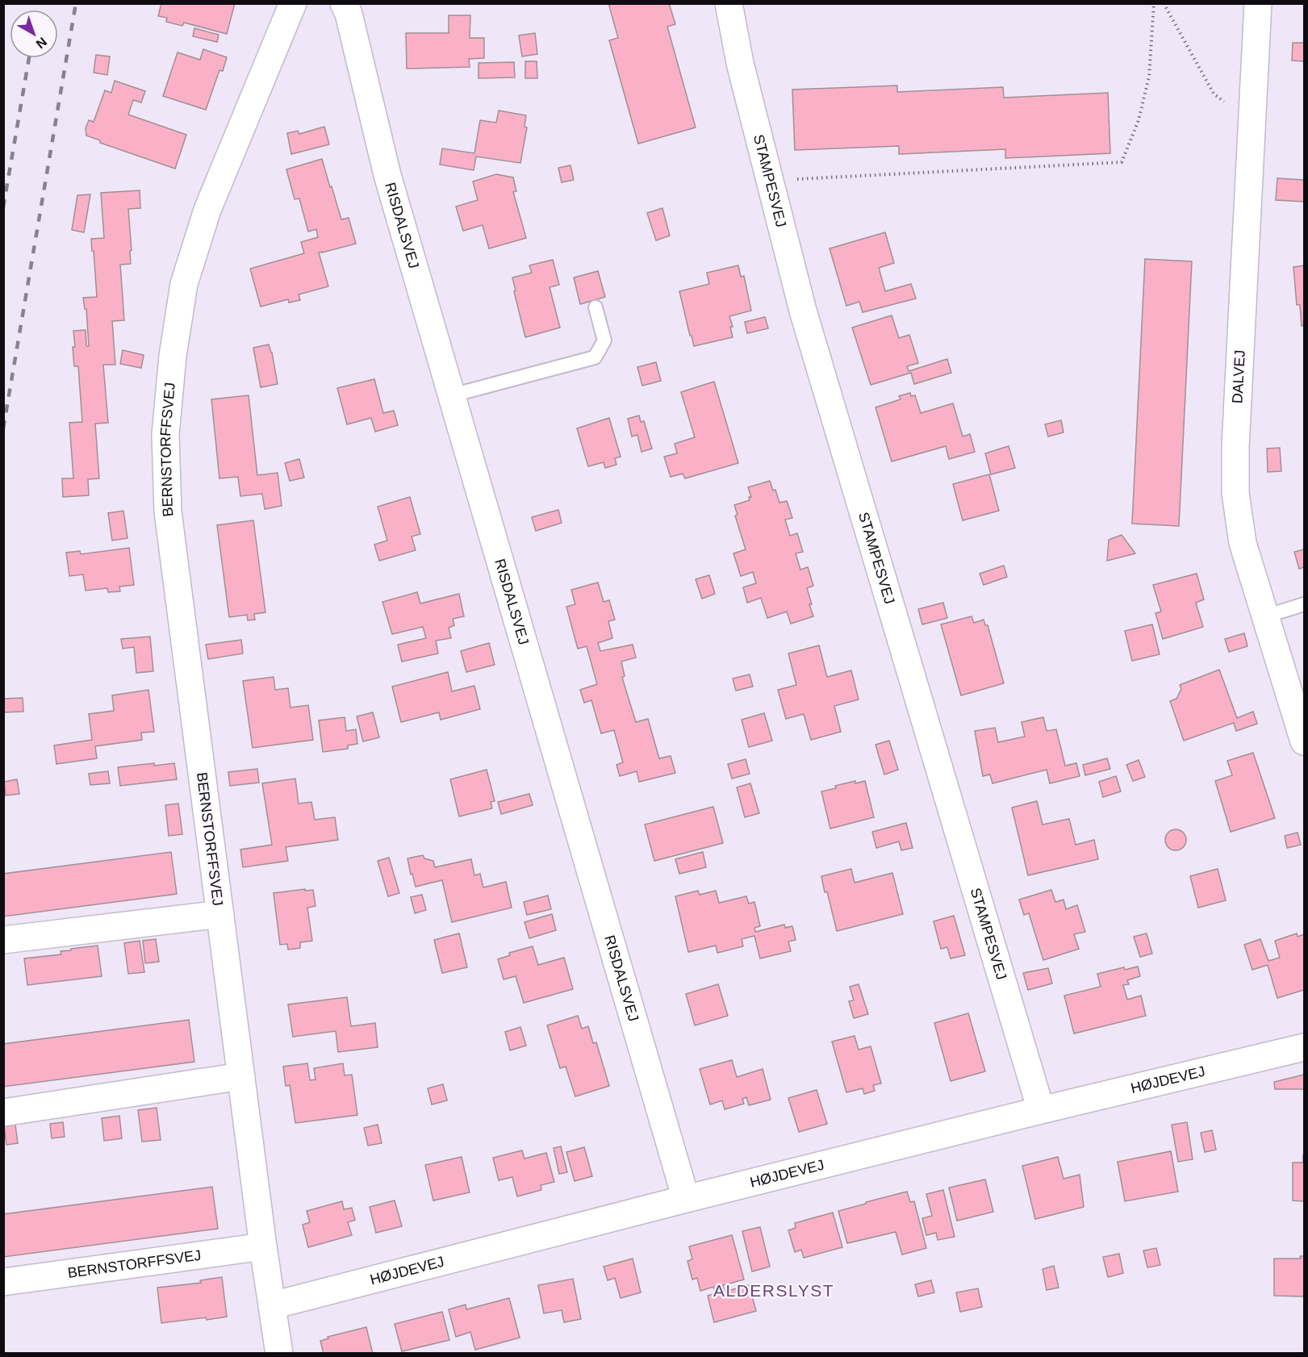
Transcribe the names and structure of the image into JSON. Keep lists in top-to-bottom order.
{
  "streets": {
    "street": [
      "STAMPESVEJ",
      "RISDALSVEJ",
      "DALVEJ",
      "BERNSTORFFSVEJ",
      "HØJDEVEJ"
    ]
  },
  "crossings": [
    ["STAMPESVEJ", "HØJDEVEJ"],
    ["RISDALSVEJ", "HØJDEVEJ"],
    ["BERNSTORFFSVEJ", "HØJDEVEJ"]
  ],
  "districts": ["ALDERSLYST"],
  "north": "bottom right"
}
